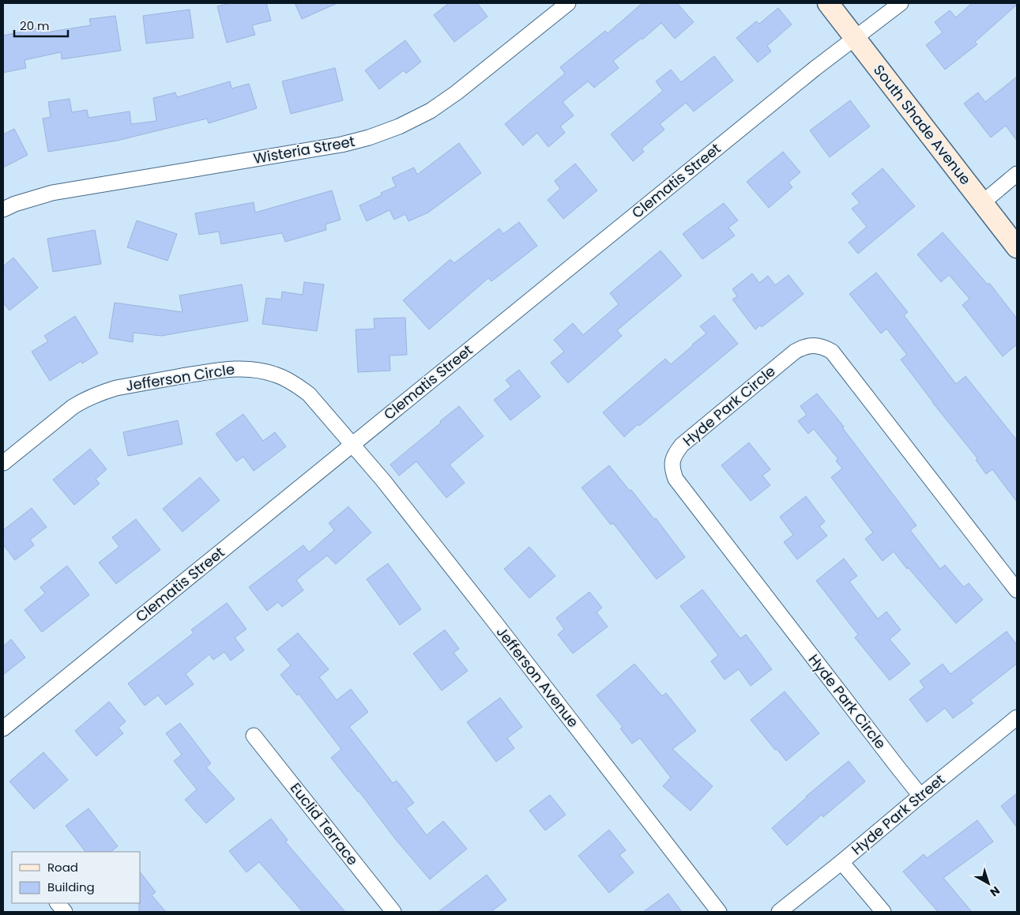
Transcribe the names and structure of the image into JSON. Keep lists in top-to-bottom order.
{
  "streets": {
    "street": [
      "South Shade Avenue",
      "Wisteria Street",
      "Clematis Street",
      "Jefferson Circle",
      "Hyde Park Circle",
      "Jefferson Avenue",
      "Hyde Park Street",
      "Euclid Terrace"
    ]
  },
  "crossings": [
    ["South Shade Avenue", "Clematis Street"],
    ["Clematis Street", "Jefferson Circle"],
    ["Clematis Street", "Jefferson Avenue"],
    ["Jefferson Circle", "Jefferson Avenue"],
    ["Hyde Park Circle", "Hyde Park Street"]
  ],
  "legend": ["Road", "Building"],
  "scale_bar": "20 m",
  "north": "bottom right"
}
